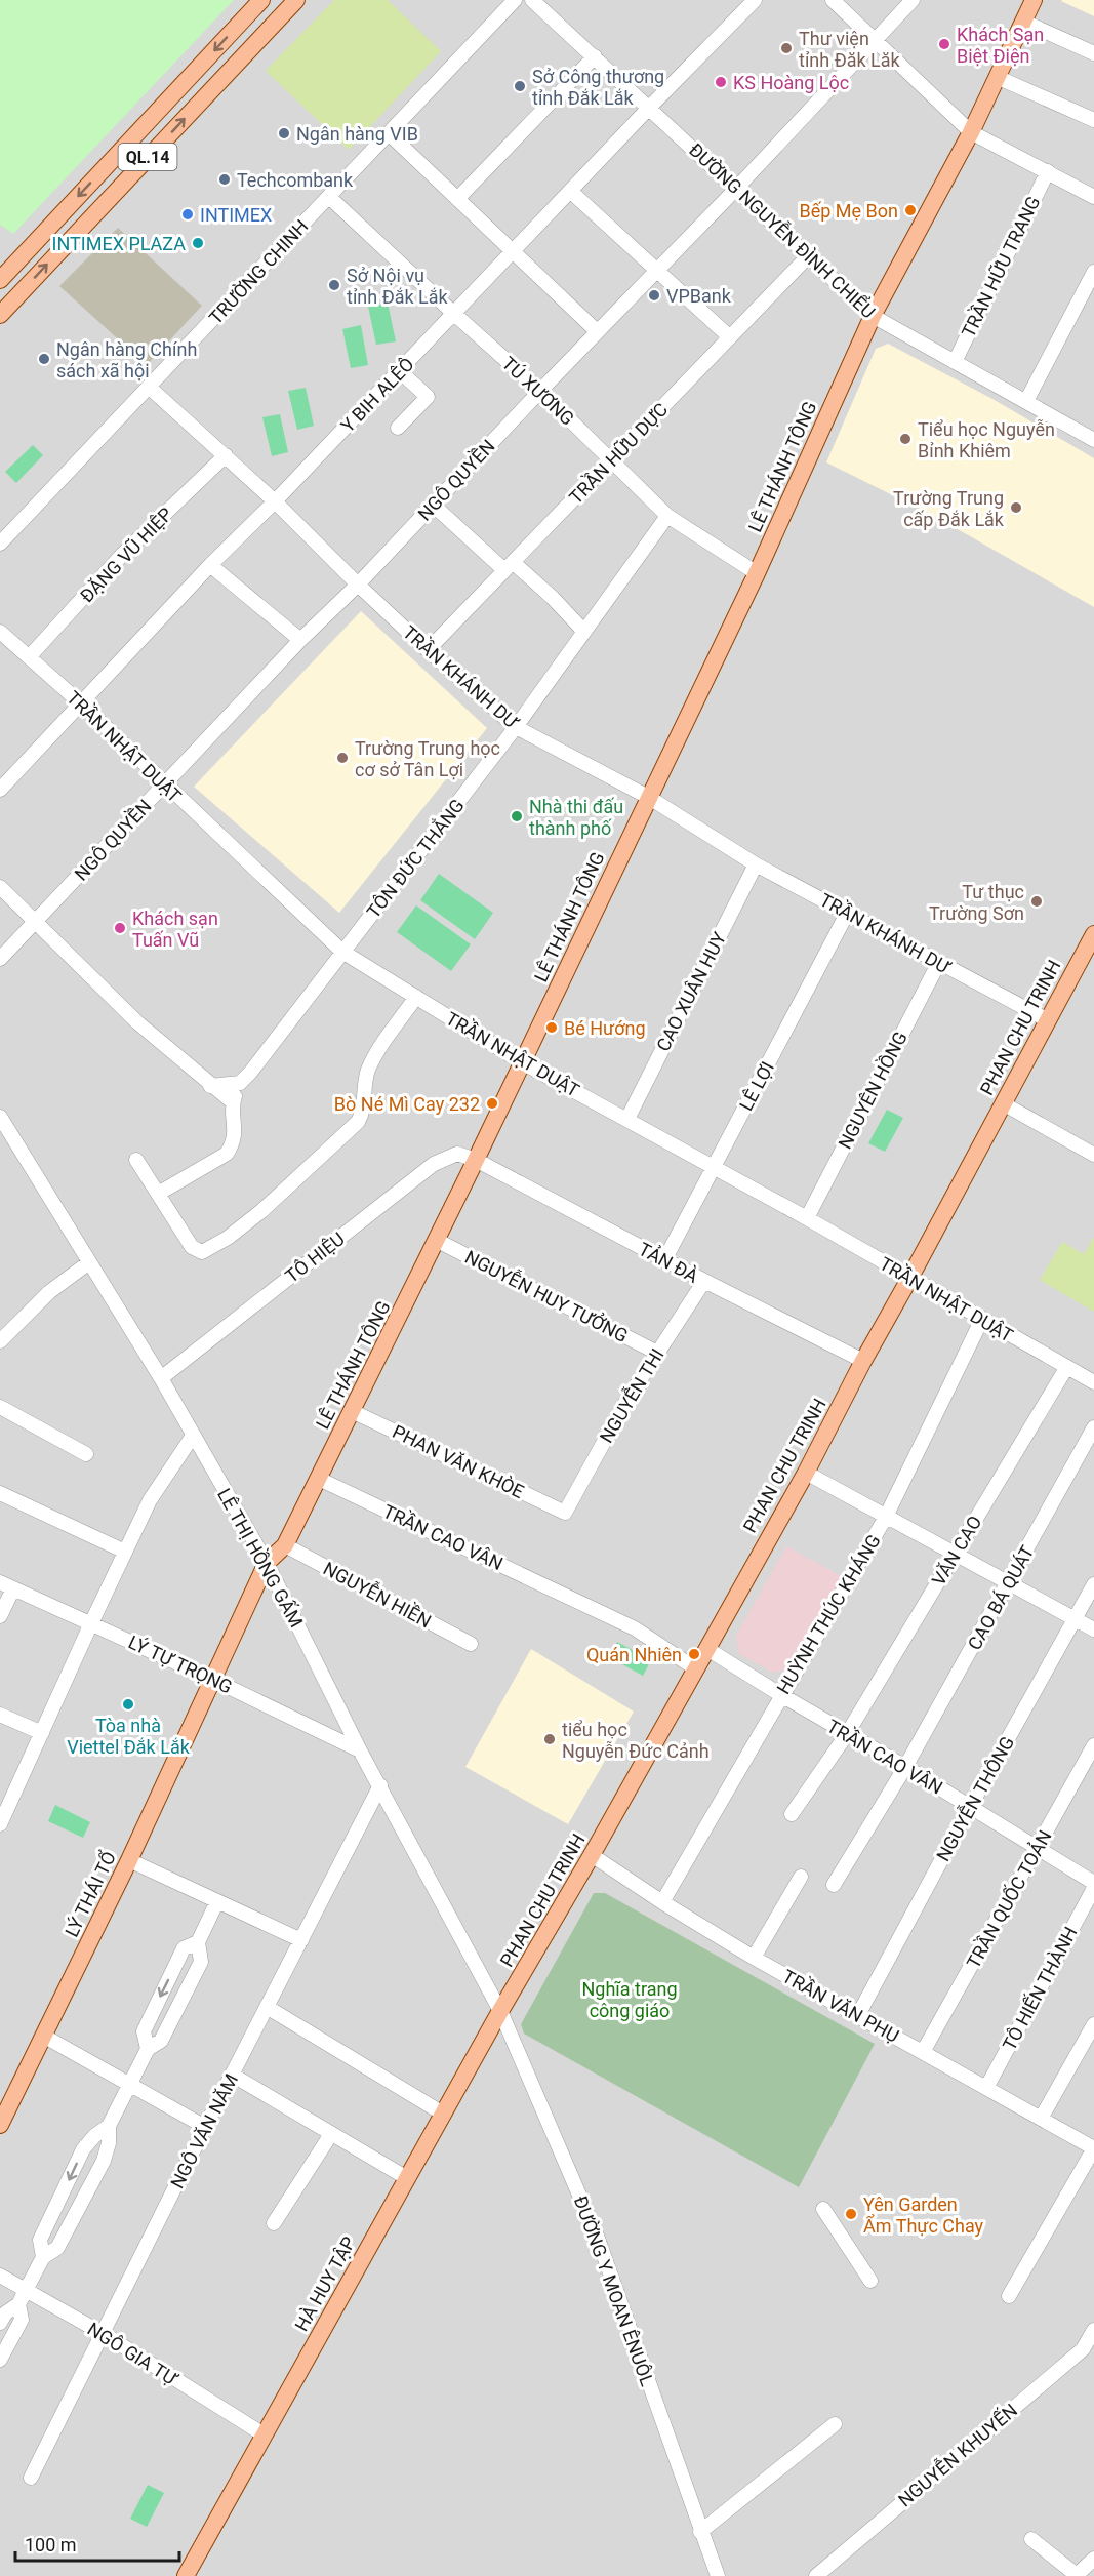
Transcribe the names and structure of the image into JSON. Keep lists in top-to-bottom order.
{
  "streets": {
    "main road": [
      "QL.14",
      "LÊ THÁNH TÔNG",
      "PHAN CHU TRINH",
      "LÝ THÁI TỔ",
      "HÀ HUY TẬP"
    ],
    "street": [
      "ĐƯỜNG NGUYỄN ĐÌNH CHIỂU",
      "TRẦN HỮU TRANG",
      "TRƯỜNG CHINH",
      "TÚ XƯƠNG",
      "Y BIH ALÊÔ",
      "TRẦN HỮU DỰC",
      "NGÔ QUYỀN",
      "ĐẶNG VŨ HIỆP",
      "TRẦN KHÁNH DƯ",
      "TRẦN NHẬT DUẬT",
      "TÔN ĐỨC THẮNG",
      "CAO XUÂN HUY",
      "LÊ LỢI",
      "NGUYÊN HỒNG",
      "TÔ HIỆU",
      "TẢN ĐÀ",
      "NGUYỄN HUY TƯỞNG",
      "NGUYỄN THI",
      "PHAN VĂN KHÒE",
      "TRẦN CAO VÂN",
      "VĂN CAO",
      "LÊ THỊ HỒNG GẤM",
      "NGUYỄN HIỀN",
      "CAO BÁ QUÁT",
      "HUỲNH THÚC KHÁNG",
      "LÝ TỰ TRỌNG",
      "NGUYỄN THÔNG",
      "TRẦN QUỐC TOẢN",
      "TÔ HIẾN THÀNH",
      "TRẦN VĂN PHỤ",
      "NGÔ VĂN NĂM",
      "ĐƯỜNG Y MOAN ÊNUÔL",
      "NGÔ GIA TỰ",
      "NGUYỄN KHUYẾN"
    ]
  },
  "crossings": [
    ["ĐƯỜNG NGUYỄN ĐÌNH CHIỂU", "TRẦN HỮU TRANG"],
    ["ĐƯỜNG NGUYỄN ĐÌNH CHIỂU", "Y BIH ALÊÔ"],
    ["ĐƯỜNG NGUYỄN ĐÌNH CHIỂU", "TRẦN HỮU DỰC"],
    ["ĐƯỜNG NGUYỄN ĐÌNH CHIỂU", "LÊ THÁNH TÔNG"],
    ["ĐƯỜNG NGUYỄN ĐÌNH CHIỂU", "NGÔ QUYỀN"],
    ["TRƯỜNG CHINH", "TÚ XƯƠNG"],
    ["TRƯỜNG CHINH", "TRẦN KHÁNH DƯ"],
    ["TÚ XƯƠNG", "Y BIH ALÊÔ"],
    ["TÚ XƯƠNG", "TRẦN HỮU DỰC"],
    ["TÚ XƯƠNG", "LÊ THÁNH TÔNG"],
    ["TÚ XƯƠNG", "NGÔ QUYỀN"],
    ["TÚ XƯƠNG", "TÔN ĐỨC THẮNG"],
    ["Y BIH ALÊÔ", "TRẦN KHÁNH DƯ"],
    ["Y BIH ALÊÔ", "TRẦN NHẬT DUẬT"],
    ["TRẦN HỮU DỰC", "TRẦN KHÁNH DƯ"],
    ["LÊ THÁNH TÔNG", "TRẦN KHÁNH DƯ"],
    ["LÊ THÁNH TÔNG", "TRẦN NHẬT DUẬT"],
    ["LÊ THÁNH TÔNG", "TÔ HIỆU"],
    ["LÊ THÁNH TÔNG", "TẢN ĐÀ"],
    ["LÊ THÁNH TÔNG", "NGUYỄN HUY TƯỞNG"],
    ["LÊ THÁNH TÔNG", "PHAN VĂN KHÒE"],
    ["LÊ THÁNH TÔNG", "TRẦN CAO VÂN"],
    ["LÊ THÁNH TÔNG", "LÊ THỊ HỒNG GẤM"],
    ["LÊ THÁNH TÔNG", "NGUYỄN HIỀN"],
    ["LÊ THÁNH TÔNG", "LÝ TỰ TRỌNG"],
    ["LÊ THÁNH TÔNG", "LÝ THÁI TỔ"],
    ["NGÔ QUYỀN", "TRẦN KHÁNH DƯ"],
    ["NGÔ QUYỀN", "TRẦN NHẬT DUẬT"],
    ["ĐẶNG VŨ HIỆP", "TRẦN KHÁNH DƯ"],
    ["ĐẶNG VŨ HIỆP", "TRẦN NHẬT DUẬT"],
    ["TRẦN KHÁNH DƯ", "TÔN ĐỨC THẮNG"],
    ["TRẦN KHÁNH DƯ", "CAO XUÂN HUY"],
    ["TRẦN KHÁNH DƯ", "PHAN CHU TRINH"],
    ["TRẦN KHÁNH DƯ", "LÊ LỢI"],
    ["TRẦN KHÁNH DƯ", "NGUYÊN HỒNG"],
    ["TRẦN NHẬT DUẬT", "TÔN ĐỨC THẮNG"],
    ["TRẦN NHẬT DUẬT", "CAO XUÂN HUY"],
    ["TRẦN NHẬT DUẬT", "PHAN CHU TRINH"],
    ["TRẦN NHẬT DUẬT", "LÊ LỢI"],
    ["TRẦN NHẬT DUẬT", "NGUYÊN HỒNG"],
    ["TRẦN NHẬT DUẬT", "VĂN CAO"],
    ["TRẦN NHẬT DUẬT", "HUỲNH THÚC KHÁNG"],
    ["PHAN CHU TRINH", "TẢN ĐÀ"],
    ["PHAN CHU TRINH", "TRẦN CAO VÂN"],
    ["PHAN CHU TRINH", "LÊ THỊ HỒNG GẤM"],
    ["PHAN CHU TRINH", "TRẦN VĂN PHỤ"],
    ["PHAN CHU TRINH", "HÀ HUY TẬP"],
    ["PHAN CHU TRINH", "ĐƯỜNG Y MOAN ÊNUÔL"],
    ["LÊ LỢI", "TẢN ĐÀ"],
    ["TÔ HIỆU", "TẢN ĐÀ"],
    ["TÔ HIỆU", "LÊ THỊ HỒNG GẤM"],
    ["TẢN ĐÀ", "NGUYỄN THI"],
    ["NGUYỄN HUY TƯỞNG", "NGUYỄN THI"],
    ["NGUYỄN THI", "PHAN VĂN KHÒE"],
    ["TRẦN CAO VÂN", "VĂN CAO"],
    ["TRẦN CAO VÂN", "CAO BÁ QUÁT"],
    ["TRẦN CAO VÂN", "HUỲNH THÚC KHÁNG"],
    ["TRẦN CAO VÂN", "NGUYỄN THÔNG"],
    ["TRẦN CAO VÂN", "TRẦN QUỐC TOẢN"],
    ["LÊ THỊ HỒNG GẤM", "LÝ TỰ TRỌNG"],
    ["LÊ THỊ HỒNG GẤM", "NGÔ VĂN NĂM"],
    ["LÊ THỊ HỒNG GẤM", "HÀ HUY TẬP"],
    ["LÊ THỊ HỒNG GẤM", "ĐƯỜNG Y MOAN ÊNUÔL"],
    ["HUỲNH THÚC KHÁNG", "TRẦN VĂN PHỤ"],
    ["LÝ TỰ TRỌNG", "LÝ THÁI TỔ"],
    ["NGUYỄN THÔNG", "TRẦN VĂN PHỤ"],
    ["TRẦN QUỐC TOẢN", "TRẦN VĂN PHỤ"],
    ["TÔ HIẾN THÀNH", "TRẦN VĂN PHỤ"],
    ["NGÔ VĂN NĂM", "NGÔ GIA TỰ"],
    ["HÀ HUY TẬP", "ĐƯỜNG Y MOAN ÊNUÔL"],
    ["HÀ HUY TẬP", "NGÔ GIA TỰ"]
  ],
  "parks": ["Nghĩa trang công giáo"],
  "places": [
    "Khách Sạn Biệt Điện",
    "Thư viện tỉnh Đăk Lăk",
    "KS Hoàng Lộc",
    "Sở Công thương tỉnh Đắk Lắk",
    "Ngân hàng VIB",
    "Techcombank",
    "Bếp Mẹ Bon",
    "INTIMEX",
    "INTIMEX PLAZA",
    "Sở Nội vụ tỉnh Đắk Lắk",
    "VPBank",
    "Ngân hàng Chính sách xã hội",
    "Tiểu học Nguyễn Bỉnh Khiêm",
    "Trường Trung cấp Đắk Lắk",
    "Trường Trung học cơ sở Tân Lợi",
    "Nhà thi đấu thành phố",
    "Tư thục Trường Sơn",
    "Khách sạn Tuấn Vũ",
    "Bé Hướng",
    "Bò Né Mì Cay 232",
    "Quán Nhiên",
    "Tòa nhà Viettel Đắk Lắk",
    "tiểu học Nguyễn Đức Cảnh",
    "Yên Garden Ẩm Thực Chay"
  ],
  "scale_bar": "100 m"
}
